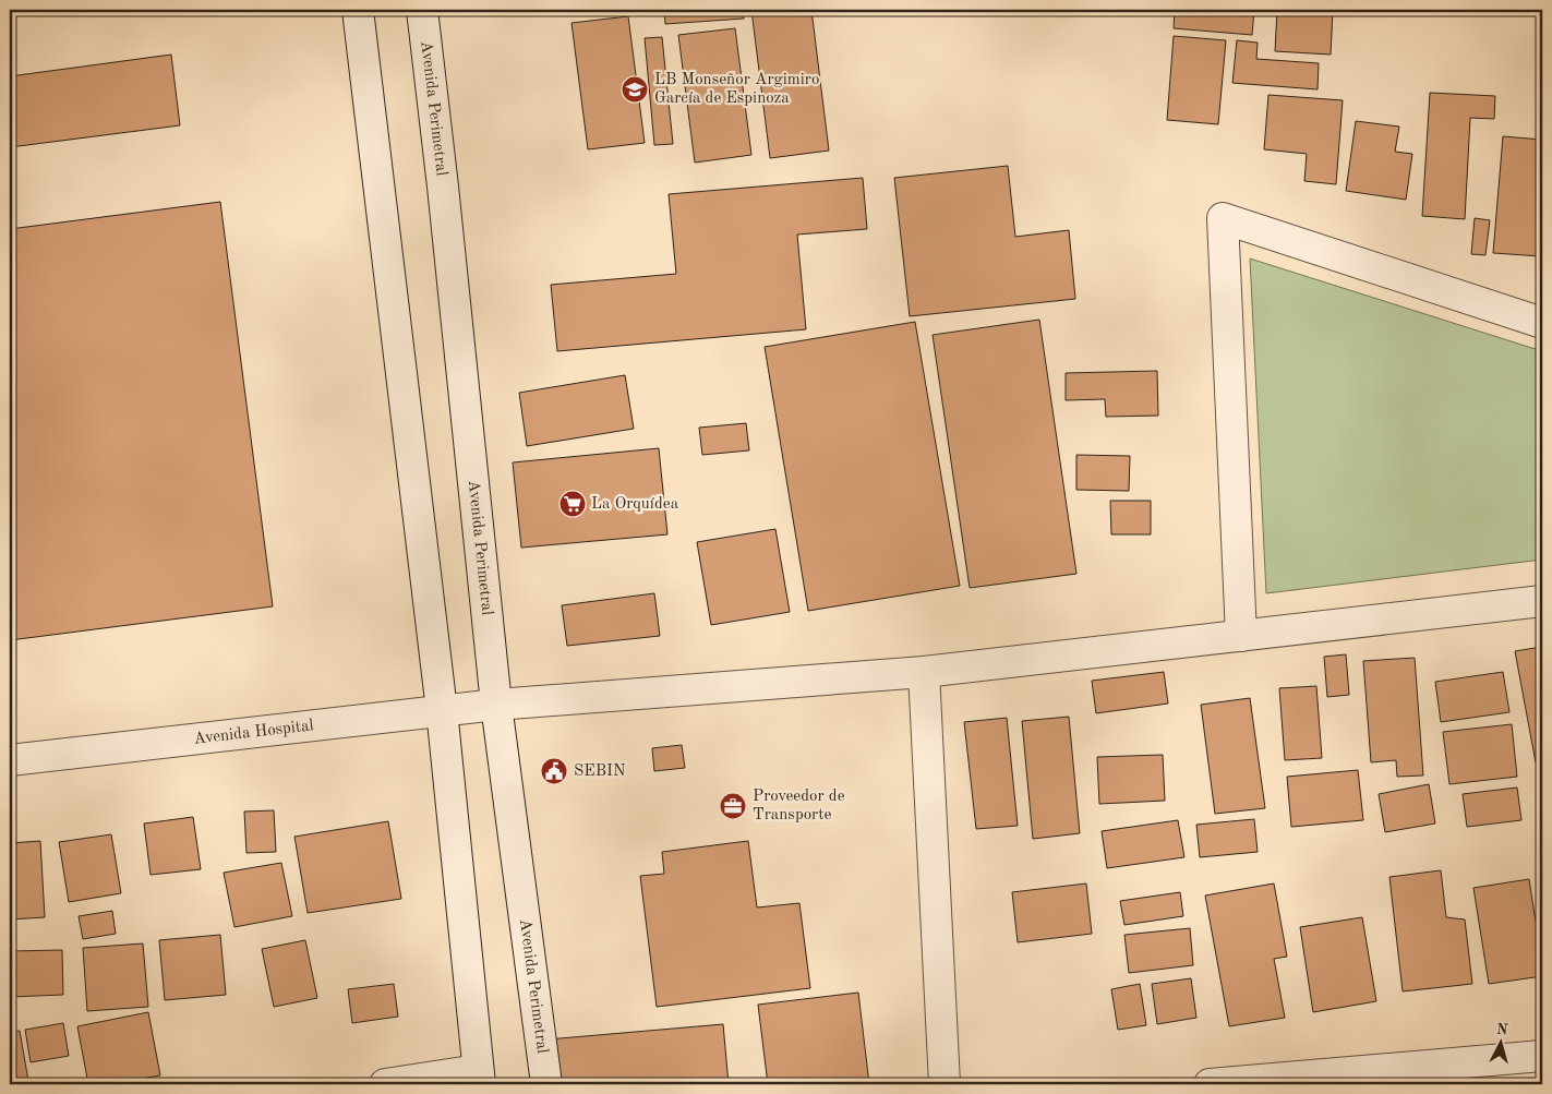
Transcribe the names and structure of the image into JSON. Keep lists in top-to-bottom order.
{
  "streets": {
    "street": ["Avenida Perimetral", "Avenida Hospital"]
  },
  "crossings": [
    ["Avenida Perimetral", "Avenida Hospital"]
  ],
  "places": {
    "school or university": ["LB Monseñor Argimiro García de Espinoza"],
    "supermarket": ["La Orquídea"],
    "public building": ["SEBIN"],
    "office": ["Proveedor de Transporte"]
  },
  "north": "top"
}
